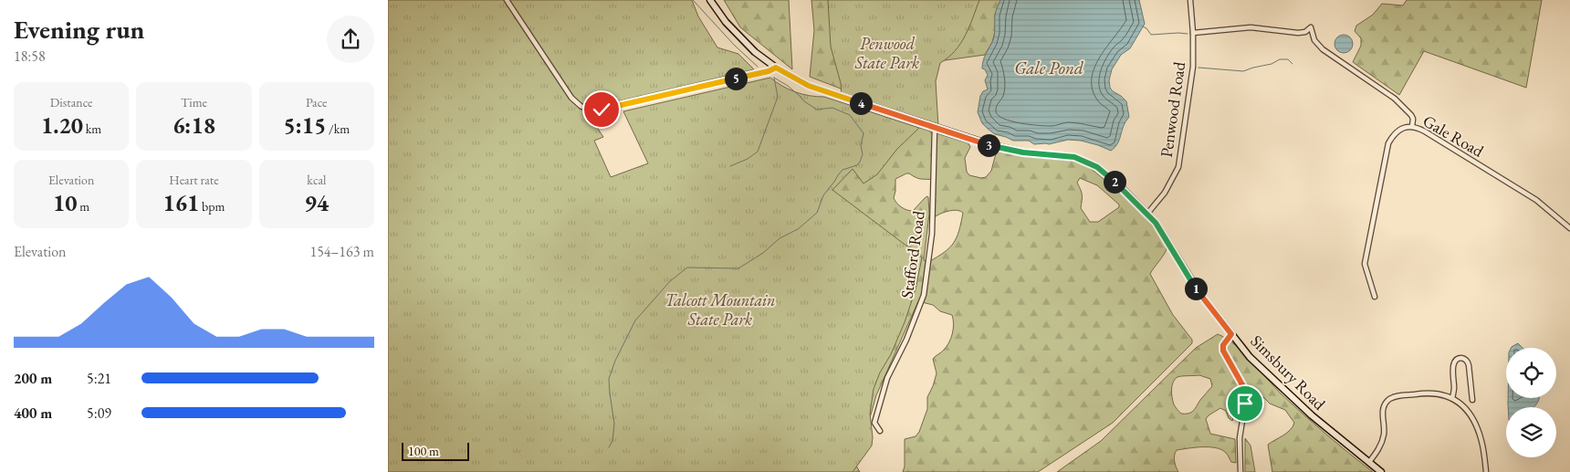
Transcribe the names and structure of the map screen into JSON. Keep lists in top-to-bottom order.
{
  "streets": {
    "main road": ["Simsbury Road"],
    "street": ["Penwood Road", "Gale Road", "Stafford Road"]
  },
  "crossings": [
    ["Penwood Road", "Simsbury Road"],
    ["Stafford Road", "Simsbury Road"]
  ],
  "water": ["Gale Pond"],
  "parks": ["Penwood State Park", "Talcott Mountain State Park"],
  "scale_bar": "100 m",
  "page": {
    "heading": ["Evening run", "18:58"],
    "pins": [
      "5",
      "4",
      "3",
      "2",
      "1"
    ],
    "stats": [
      ["Distance", "1.20 km"],
      ["Time", "6:18"],
      ["Pace", "5:15 /km"],
      ["Elevation", "10 m"],
      ["Heart rate", "161 bpm"],
      ["kcal", "94"]
    ],
    "chart": ["Elevation", "154–163 m"],
    "list": [
      {
        "name": "200 m",
        "note": "5:21"
      },
      {
        "name": "400 m",
        "note": "5:09"
      }
    ],
    "scale": "100 m"
  }
}
